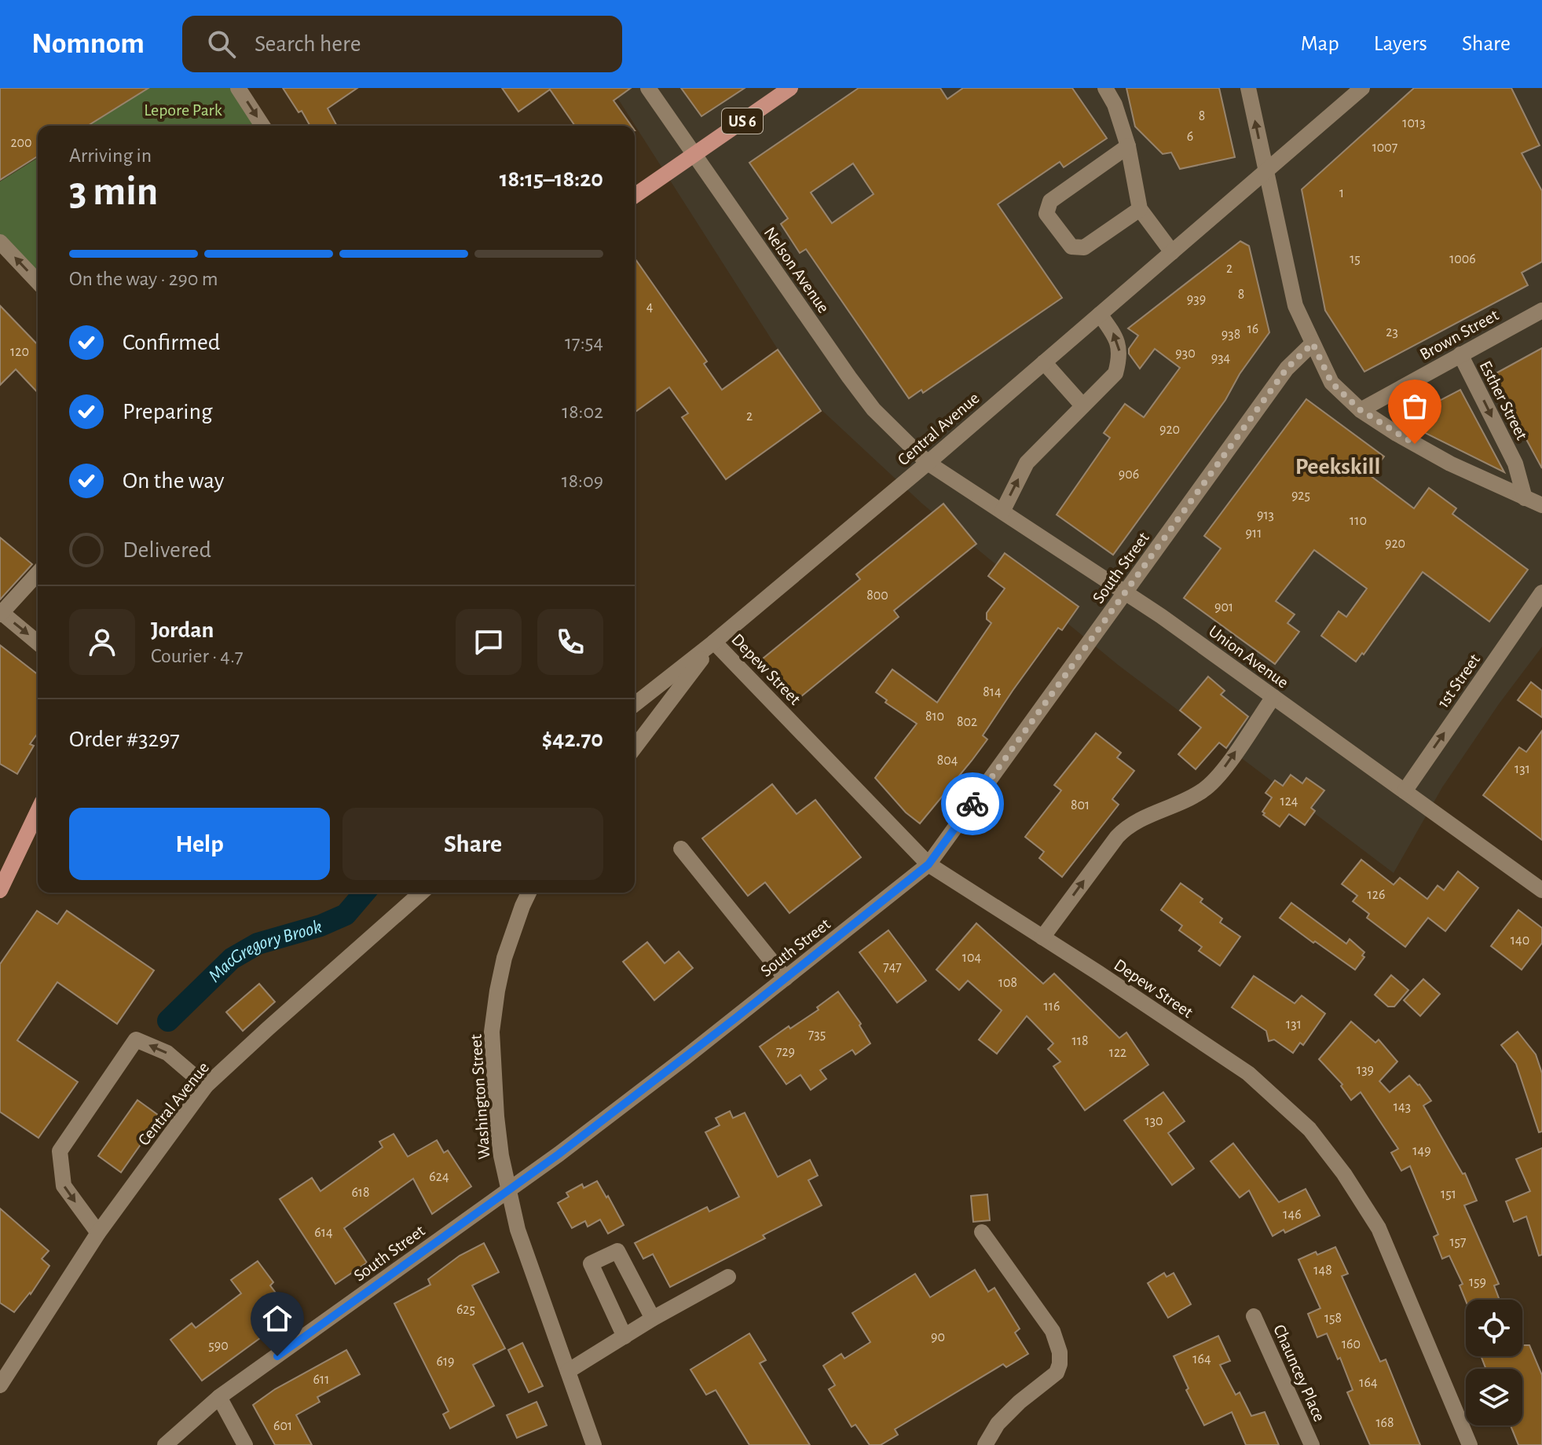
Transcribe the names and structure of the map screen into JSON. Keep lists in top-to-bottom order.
{
  "streets": {
    "main road": ["US 6"],
    "street": [
      "Nelson Avenue",
      "Brown Street",
      "Esther Street",
      "Central Avenue",
      "South Street",
      "Union Avenue",
      "Depew Street",
      "1st Street",
      "Washington Street",
      "Chauncey Place"
    ]
  },
  "crossings": [
    ["US 6", "Nelson Avenue"],
    ["Nelson Avenue", "Central Avenue"],
    ["Nelson Avenue", "Union Avenue"],
    ["Brown Street", "Esther Street"],
    ["Central Avenue", "Union Avenue"],
    ["Central Avenue", "Depew Street"],
    ["South Street", "Union Avenue"],
    ["South Street", "Depew Street"],
    ["South Street", "Washington Street"],
    ["Union Avenue", "1st Street"]
  ],
  "one_way": ["Esther Street", "1st Street"],
  "districts": ["Peekskill"],
  "water": ["MacGregory Brook"],
  "parks": ["Lepore Park"],
  "house_numbers": [
    "8",
    "1013",
    "6",
    "200",
    "1007",
    "1",
    "15",
    "1006",
    "2",
    "8",
    "939",
    "4",
    "16",
    "23",
    "938",
    "120",
    "930",
    "934",
    "2",
    "920",
    "906",
    "925",
    "913",
    "110",
    "911",
    "920",
    "800",
    "901",
    "814",
    "810",
    "802",
    "804",
    "131",
    "124",
    "801",
    "126",
    "140",
    "104",
    "747",
    "108",
    "116",
    "131",
    "735",
    "118",
    "729",
    "122",
    "139",
    "143",
    "130",
    "149",
    "624",
    "618",
    "151",
    "146",
    "614",
    "157",
    "148",
    "159",
    "625",
    "158",
    "90",
    "160",
    "590",
    "164",
    "619",
    "611",
    "164",
    "168",
    "601"
  ],
  "page": {
    "header": "Nomnom",
    "search": "Search here",
    "nav": ["Map", "Layers", "Share"],
    "heading": ["3 min", "Arriving in", "18:15–18:20"],
    "panel": [
      "Jordan",
      "Courier · 4.7",
      "Order #3297",
      "$42.70"
    ],
    "bar": "On the way · 290 m",
    "list": [
      ["Confirmed", "17:54"],
      ["Preparing", "18:02"],
      ["On the way", "18:09"],
      "Delivered"
    ],
    "buttons": ["Help", "Share"]
  }
}
